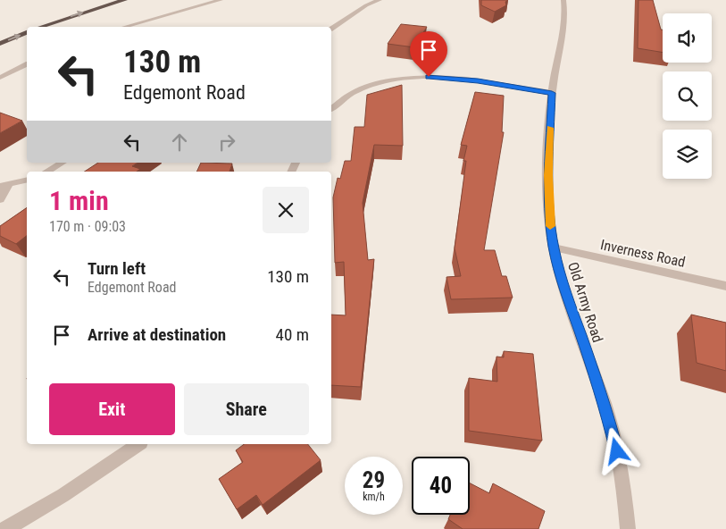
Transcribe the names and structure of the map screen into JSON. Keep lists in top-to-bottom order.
{
  "streets": {
    "street": ["Inverness Road", "Old Army Road"]
  },
  "crossings": [
    ["Inverness Road", "Old Army Road"]
  ],
  "page": {
    "turn": ["130 m", "Edgemont Road"],
    "heading": ["1 min", "170 m · 09:03"],
    "list": [
      {
        "name": "Turn left",
        "note": "Edgemont Road",
        "value": "130 m"
      },
      {
        "name": "Arrive at destination",
        "value": "40 m"
      }
    ],
    "buttons": ["Exit", "Share"],
    "speed": "29 km/h",
    "limit": "40"
  }
}
